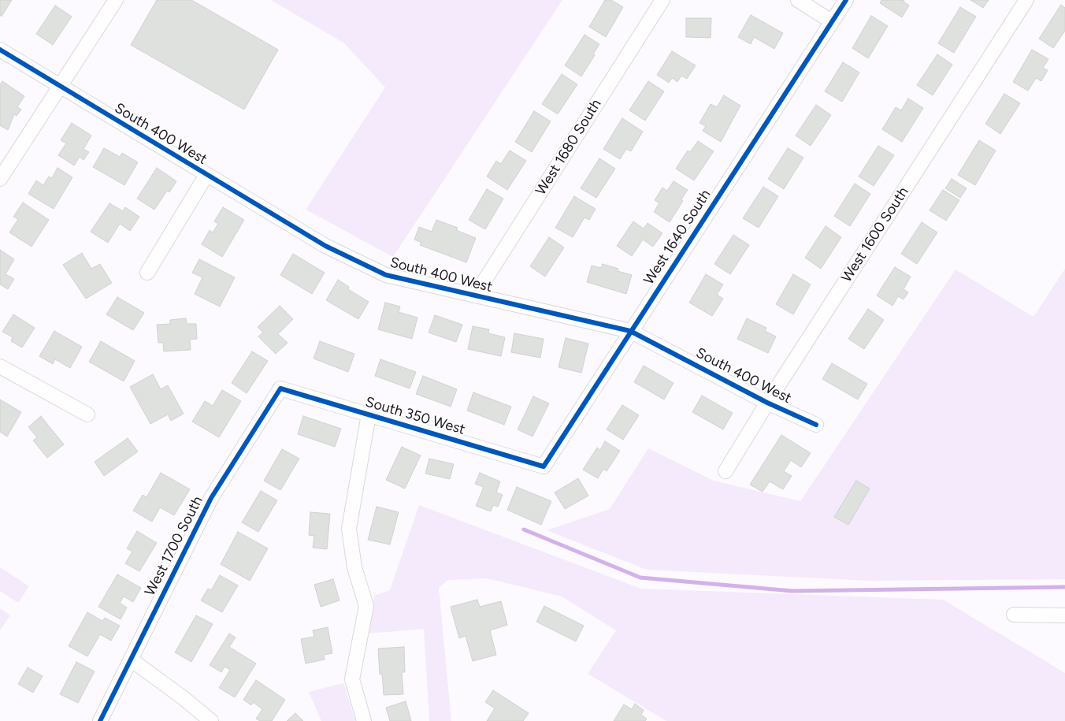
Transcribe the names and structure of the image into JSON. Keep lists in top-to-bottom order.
{
  "streets": {
    "street": [
      "South 400 West",
      "West 1680 South",
      "West 1600 South",
      "West 1640 South",
      "South 350 West",
      "West 1700 South"
    ]
  },
  "crossings": [
    ["South 400 West", "West 1680 South"],
    ["South 400 West", "West 1600 South"],
    ["South 400 West", "West 1640 South"],
    ["West 1640 South", "South 350 West"],
    ["South 350 West", "West 1700 South"]
  ]
}
